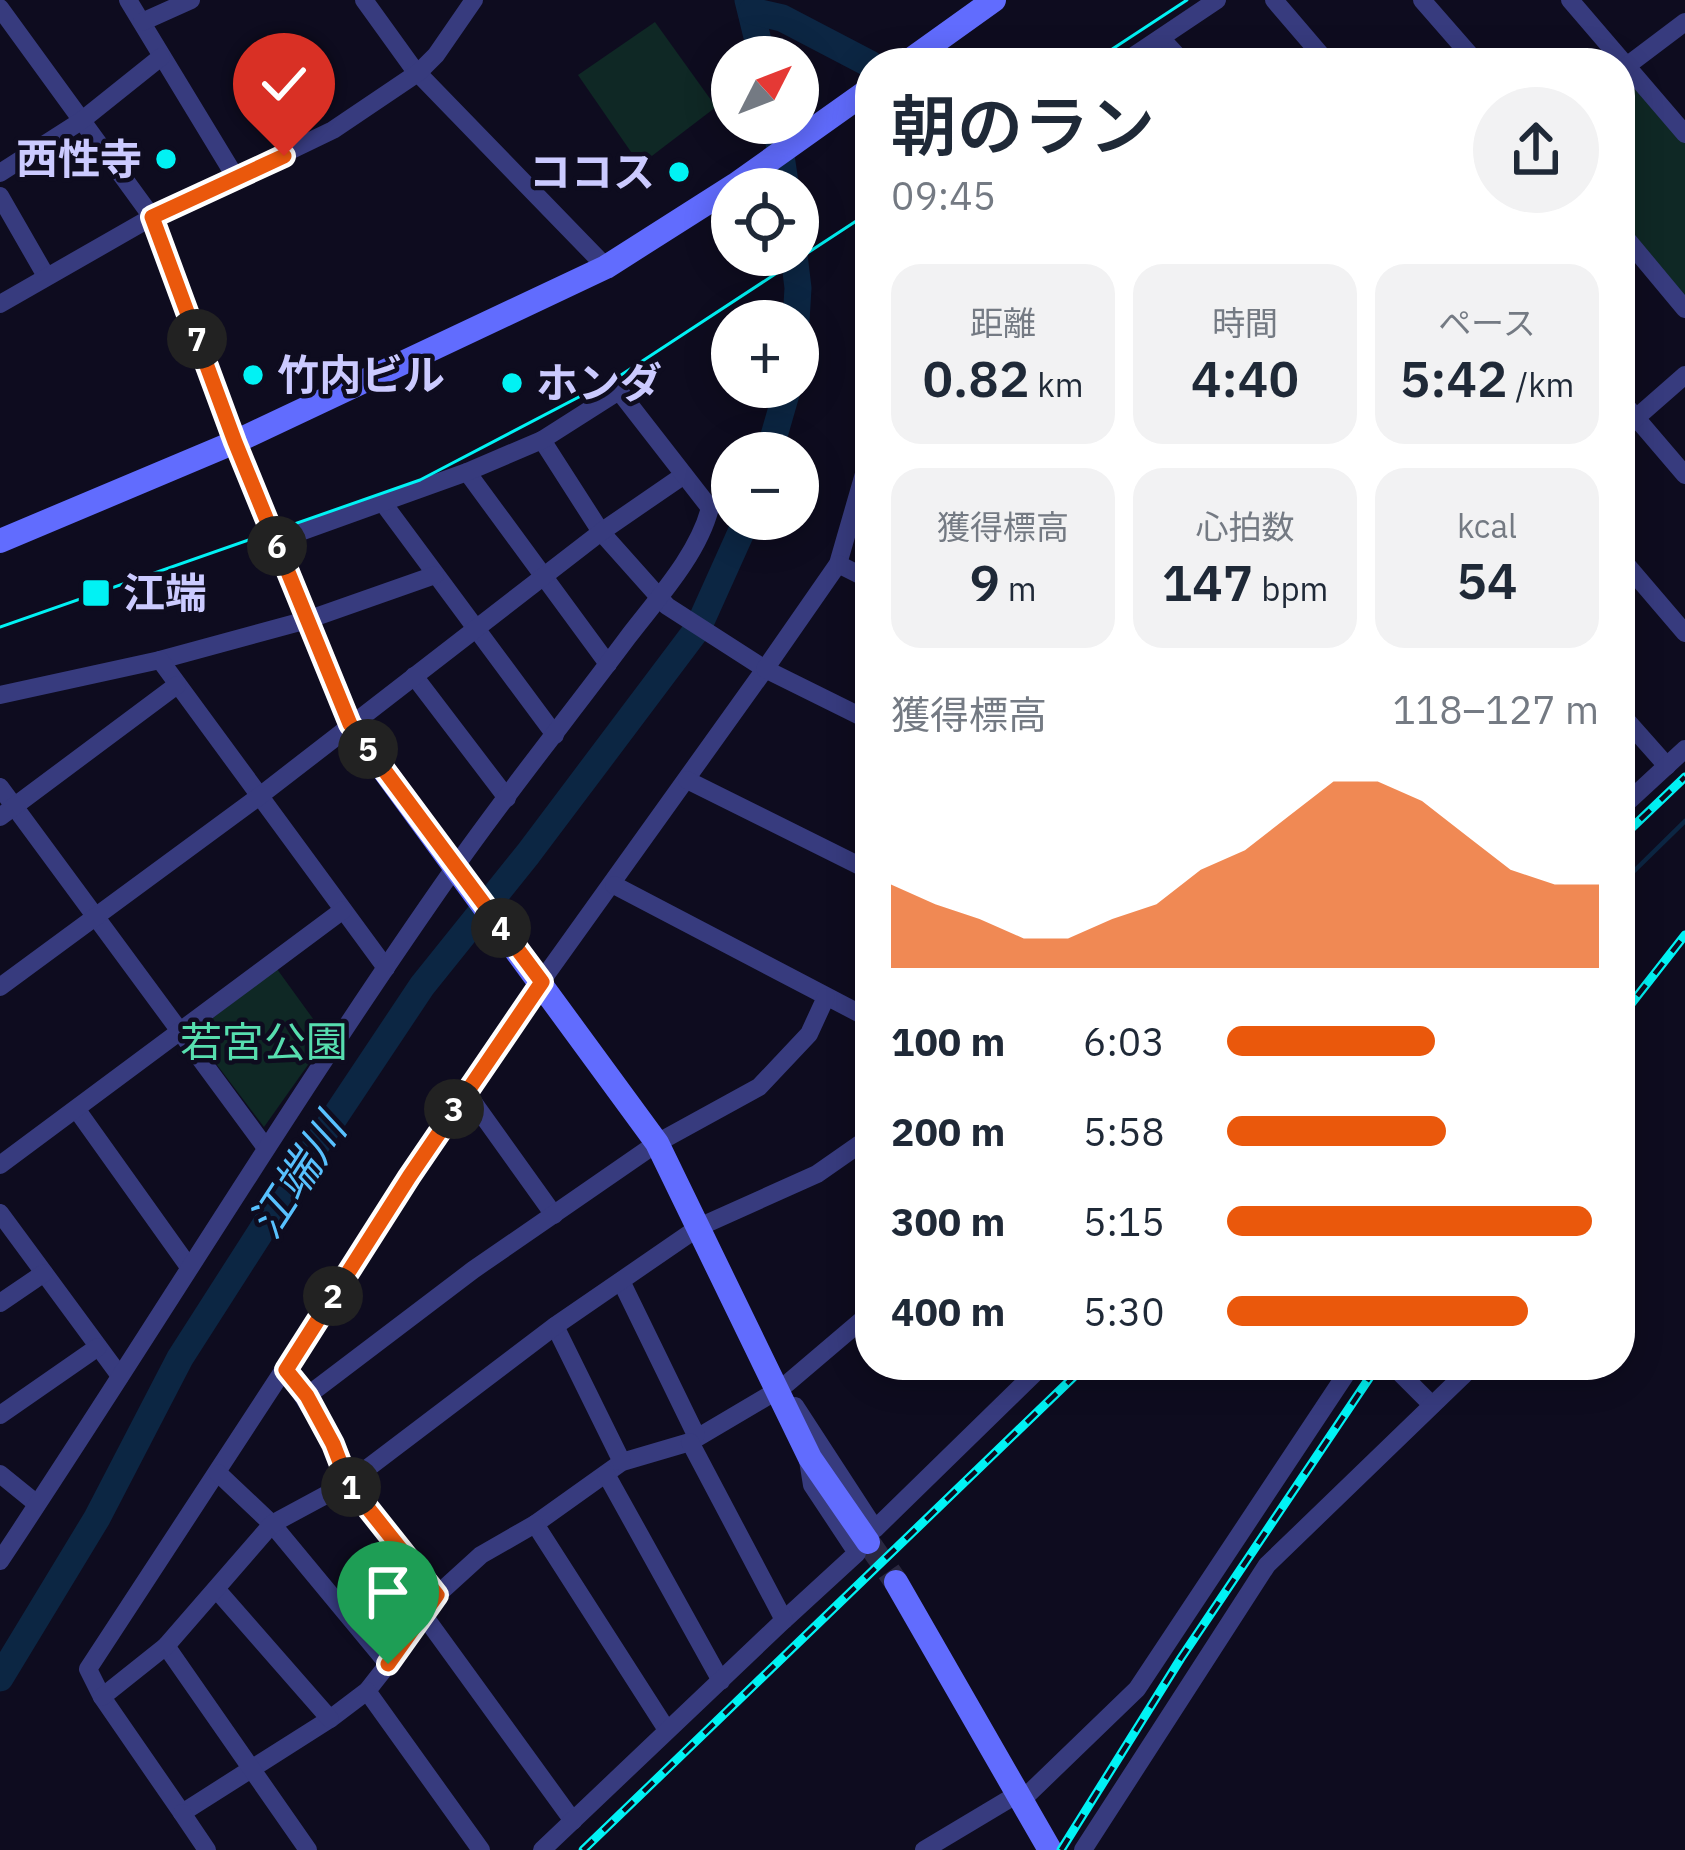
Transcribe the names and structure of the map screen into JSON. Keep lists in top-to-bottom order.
{
  "water": ["江端川"],
  "parks": ["若宮公園"],
  "places": {
    "other": [
      "西性寺",
      "ココス",
      "竹内ビル",
      "ホンダ"
    ],
    "transit": ["江端"]
  },
  "north": "top right",
  "page": {
    "map_buttons": ["+", "−"],
    "heading": ["朝のラン", "09:45"],
    "stats": [
      ["距離", "0.82 km"],
      ["時間", "4:40"],
      ["ペース", "5:42 /km"],
      ["獲得標高", "9 m"],
      ["心拍数", "147 bpm"],
      ["kcal", "54"]
    ],
    "pins": [
      "7",
      "6",
      "5",
      "4",
      "3",
      "2",
      "1"
    ],
    "chart": ["獲得標高", "118–127 m"],
    "list": [
      {
        "name": "100 m",
        "note": "6:03"
      },
      {
        "name": "200 m",
        "note": "5:58"
      },
      {
        "name": "300 m",
        "note": "5:15"
      },
      {
        "name": "400 m",
        "note": "5:30"
      }
    ]
  }
}
